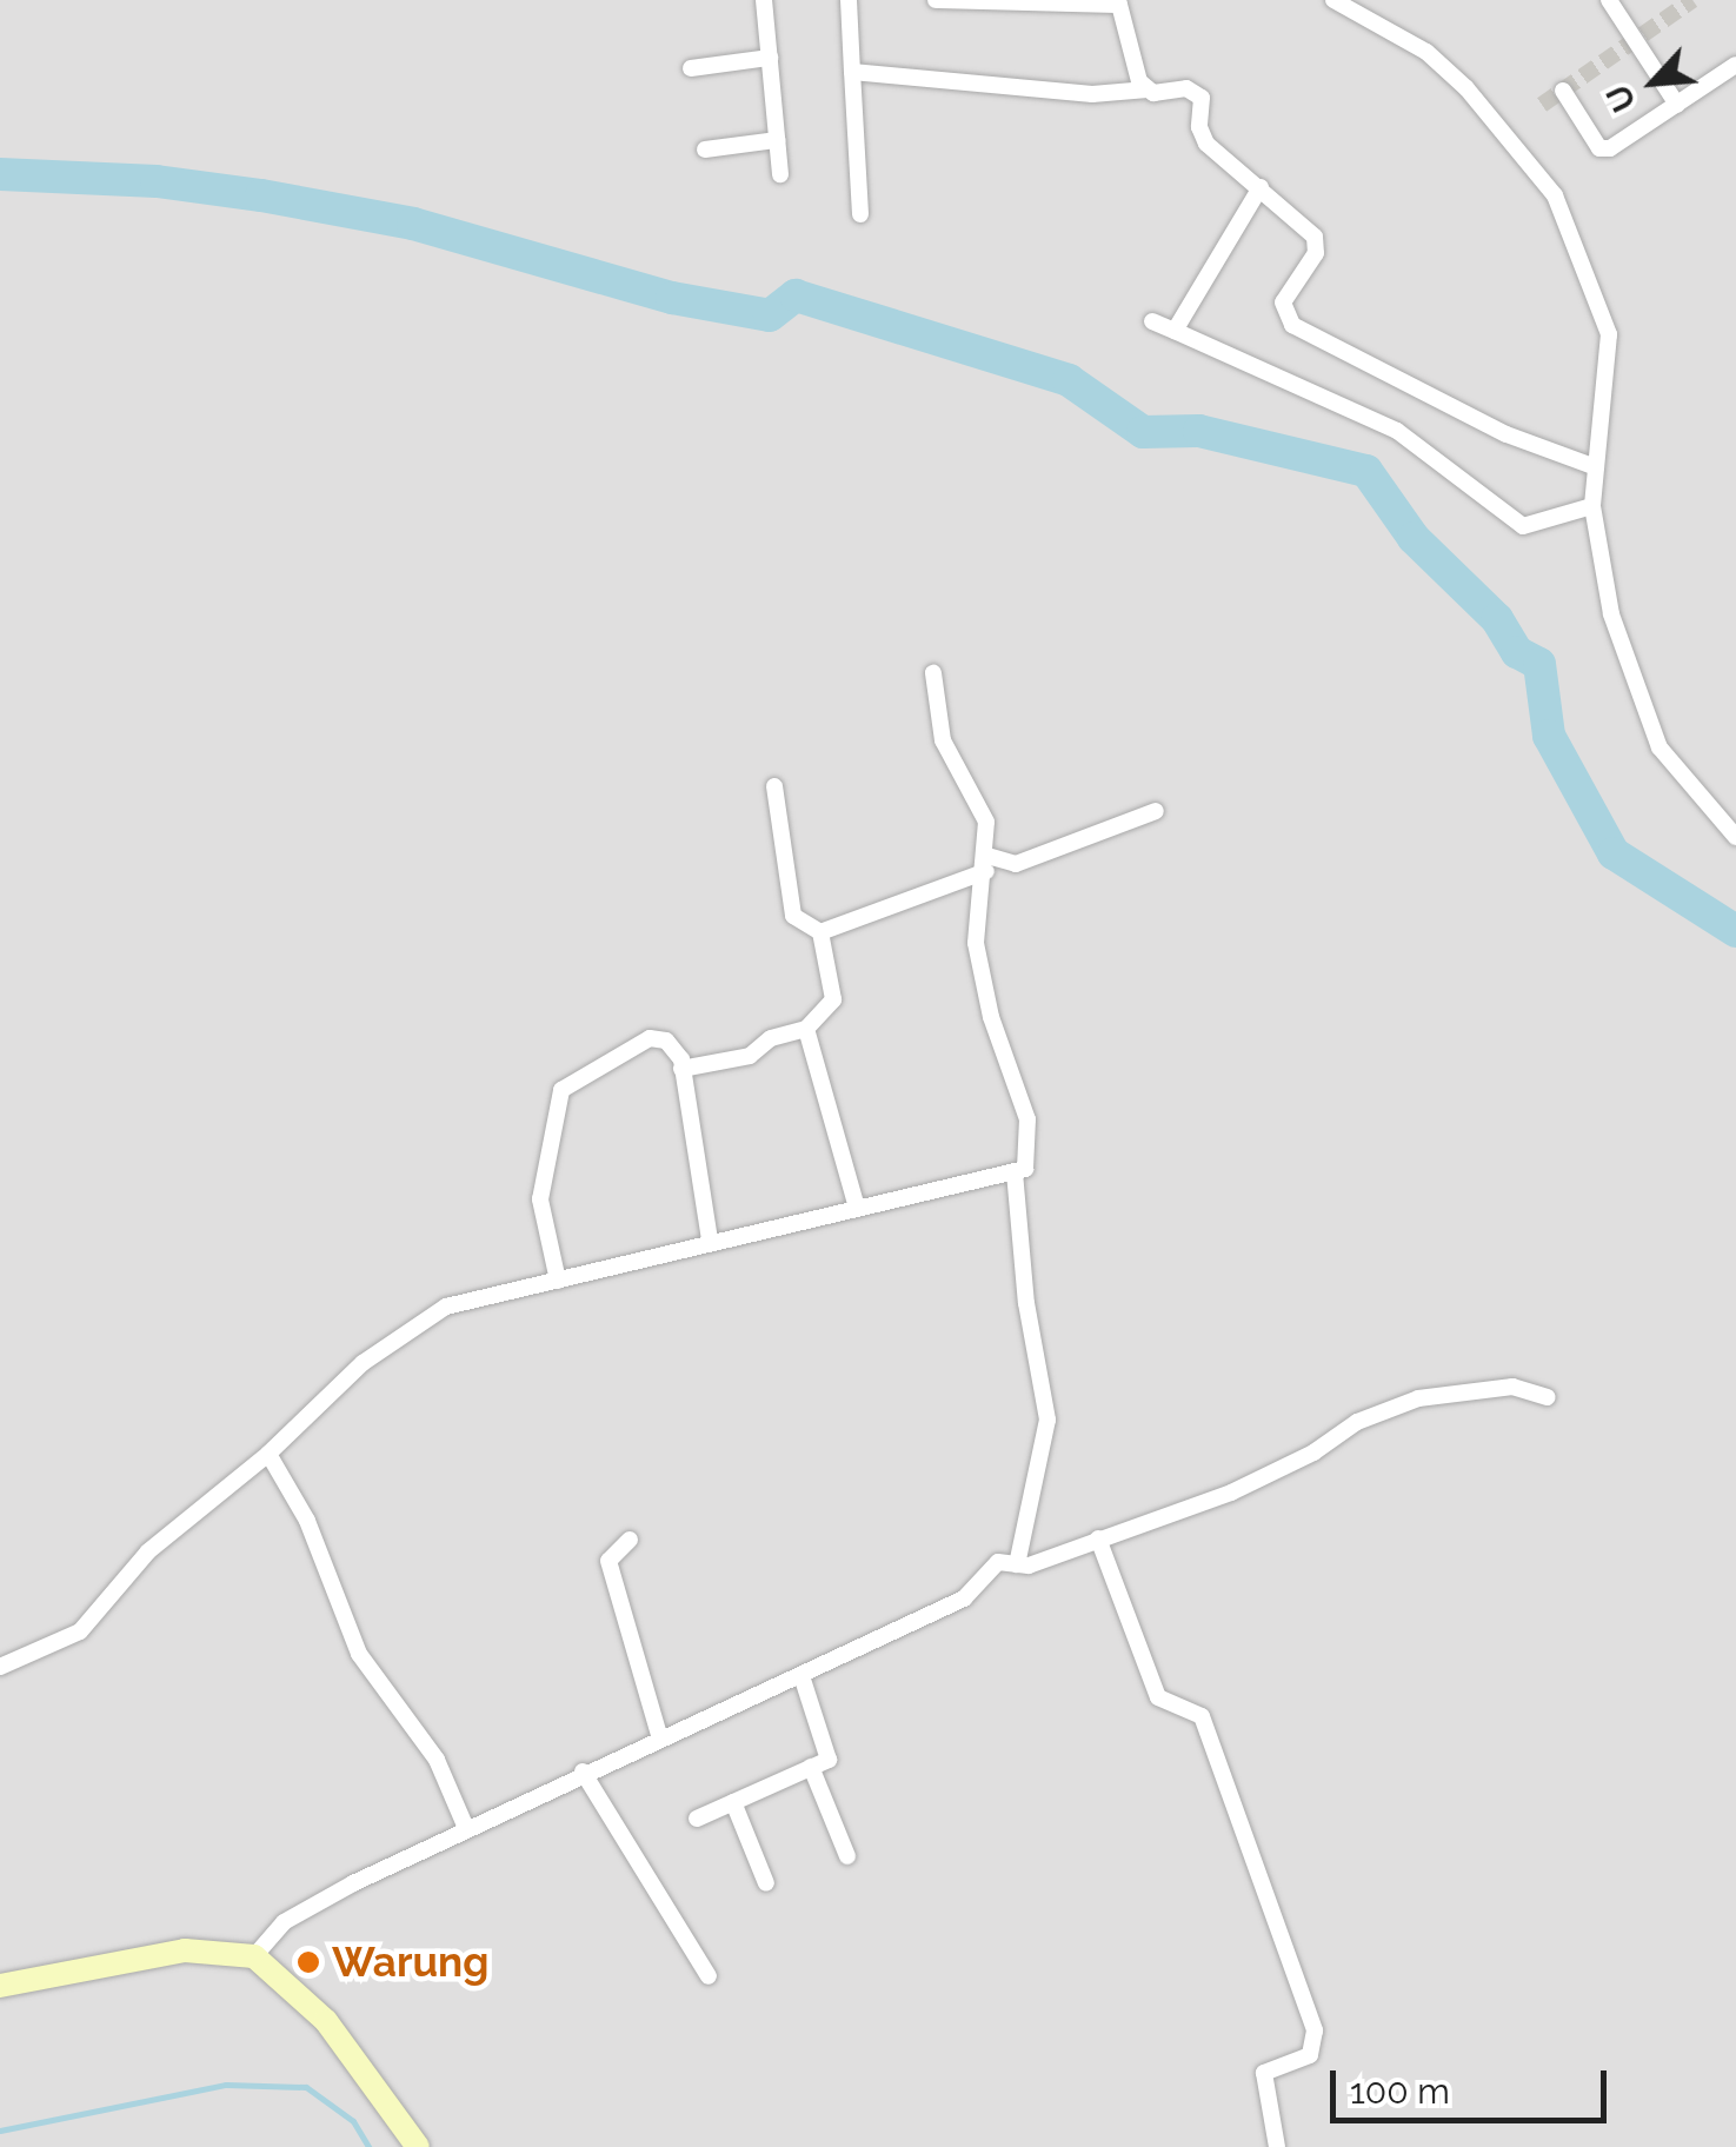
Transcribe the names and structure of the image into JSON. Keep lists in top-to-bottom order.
{
  "places": ["Warung"],
  "scale_bar": "100 m",
  "north": "bottom left"
}
